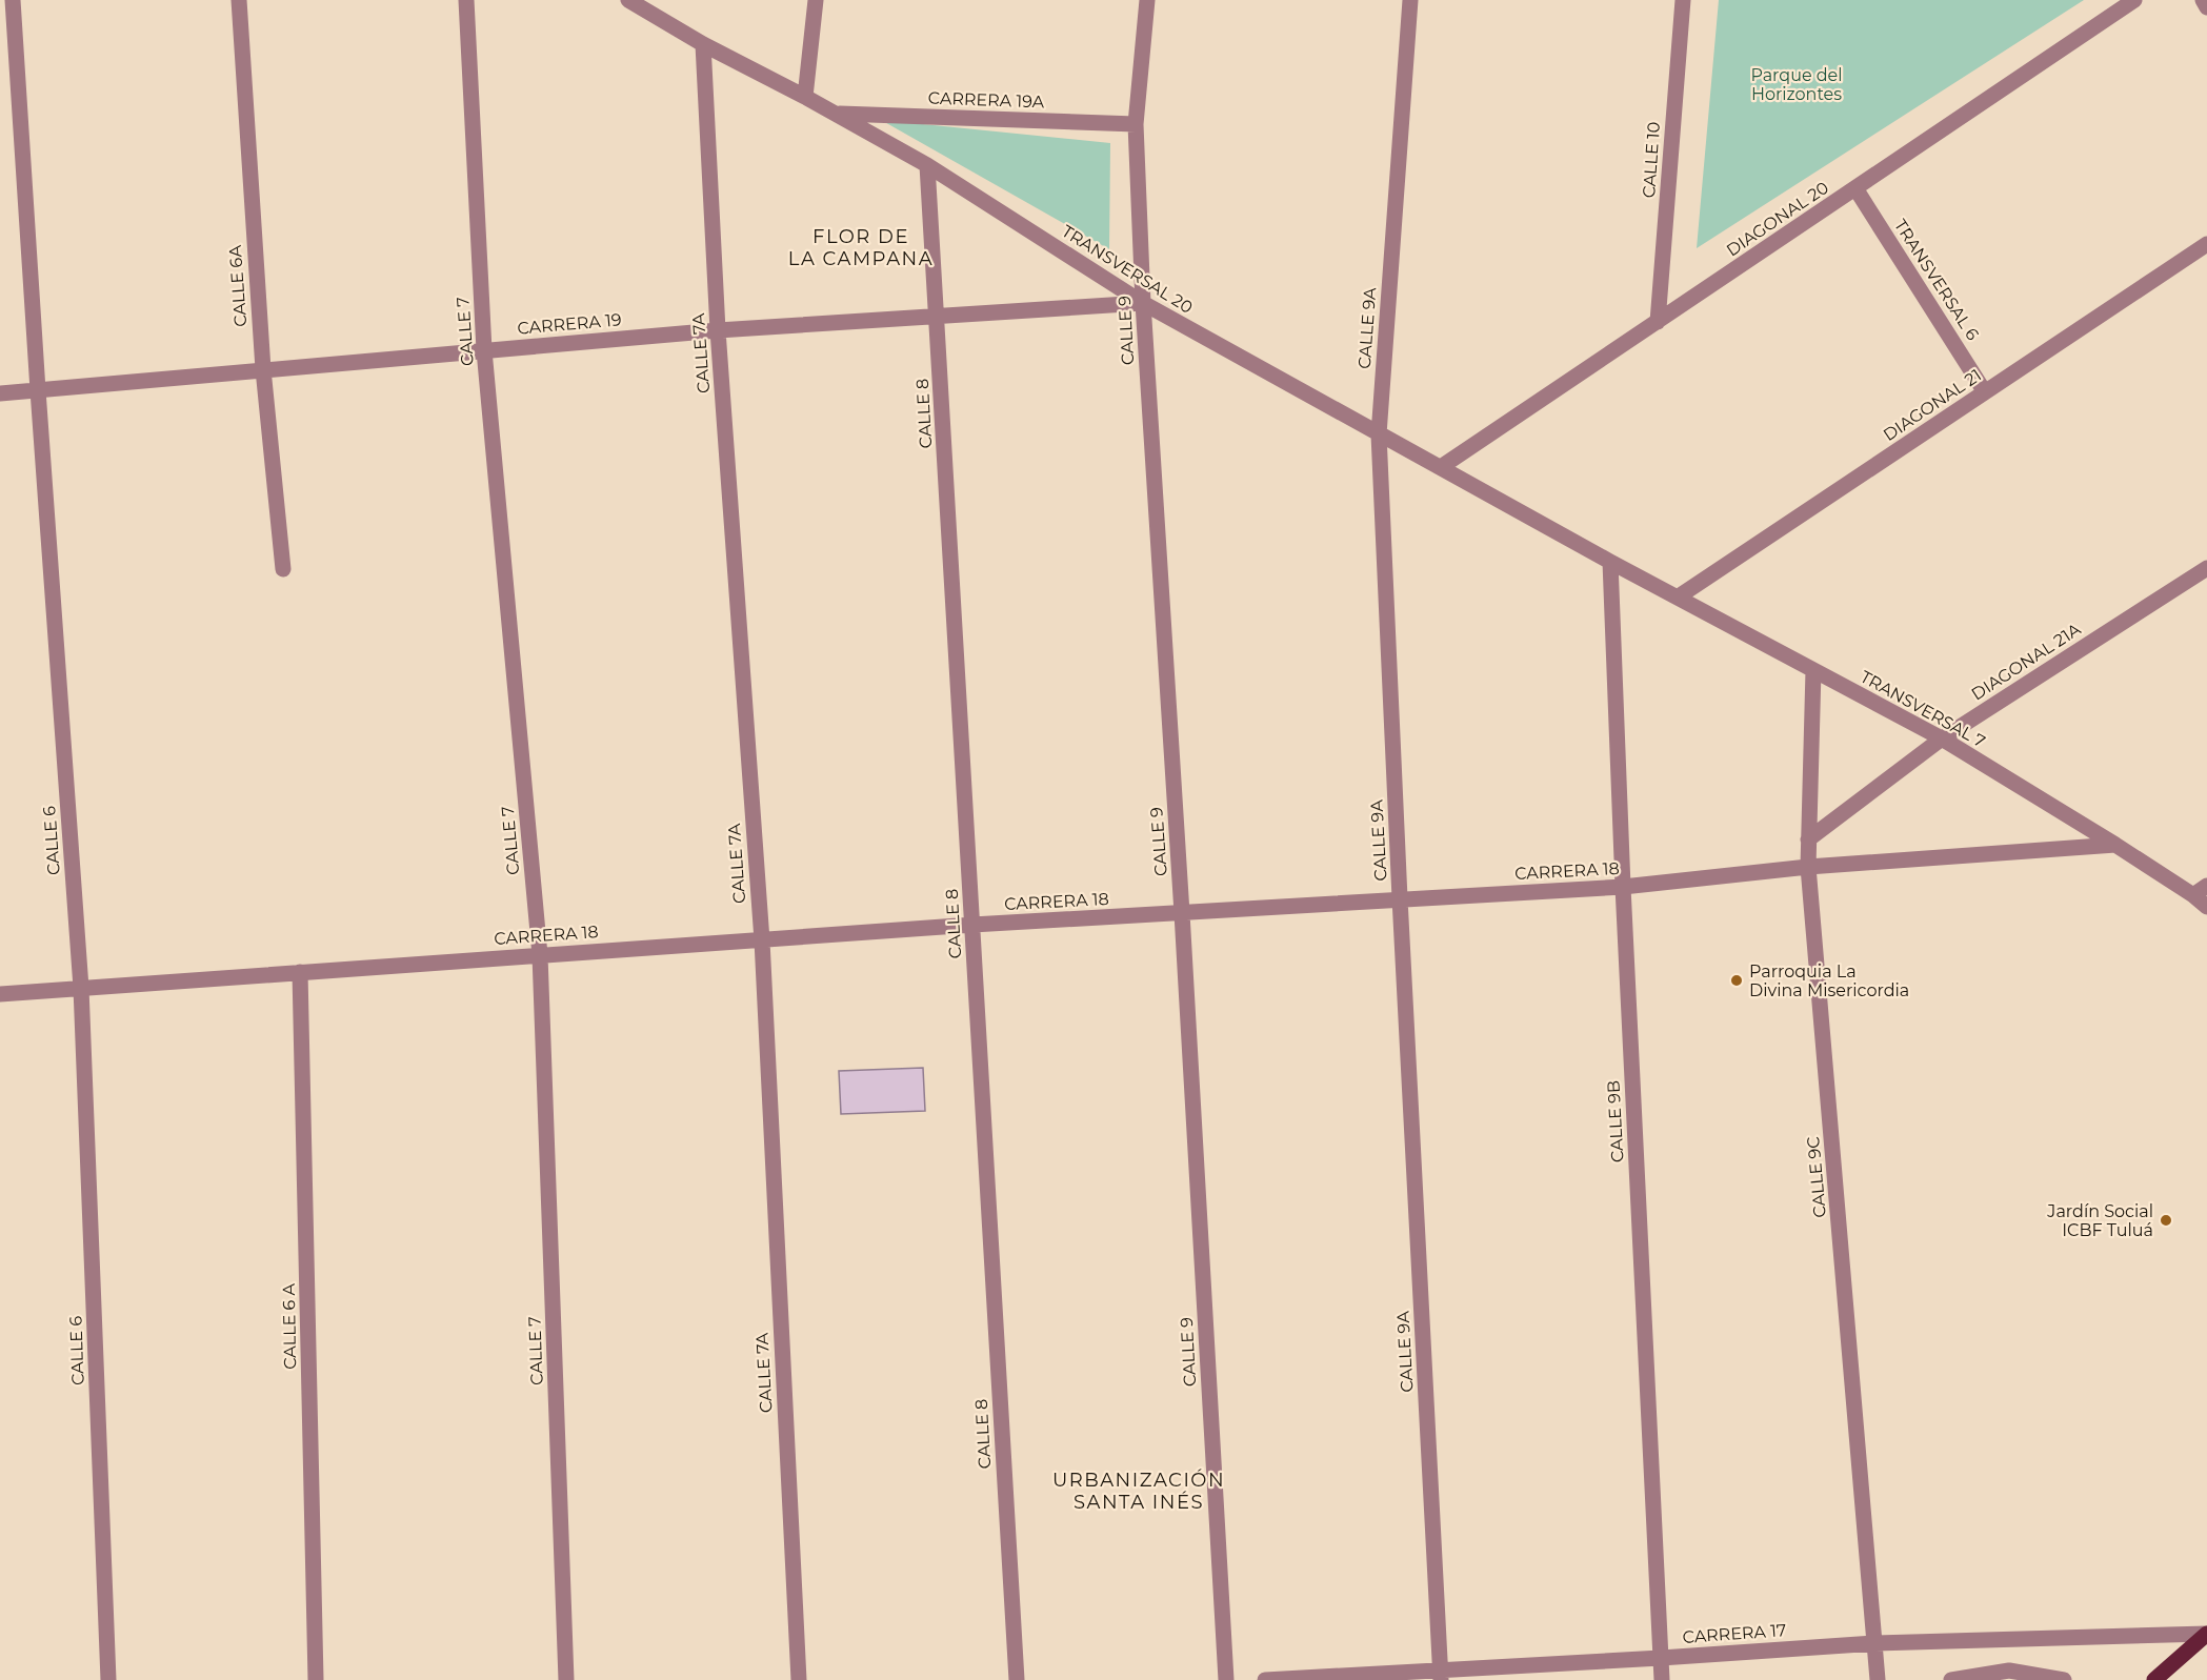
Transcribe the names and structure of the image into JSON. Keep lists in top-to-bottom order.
{
  "streets": {
    "street": [
      "CARRERA 19A",
      "CALLE 10",
      "DIAGONAL 20",
      "TRANSVERSAL 20",
      "TRANSVERSAL 6",
      "CALLE 6A",
      "CARRERA 19",
      "CALLE 9A",
      "CALLE 9",
      "CALLE 7",
      "CALLE 7A",
      "DIAGONAL 21",
      "CALLE 8",
      "DIAGONAL 21A",
      "TRANSVERSAL 7",
      "CALLE 6",
      "CARRERA 18",
      "CALLE 9B",
      "CALLE 9C",
      "CALLE 6 A",
      "CARRERA 17"
    ]
  },
  "crossings": [
    ["CARRERA 19A", "TRANSVERSAL 20"],
    ["CARRERA 19A", "CALLE 9"],
    ["CALLE 10", "DIAGONAL 20"],
    ["DIAGONAL 20", "TRANSVERSAL 20"],
    ["DIAGONAL 20", "TRANSVERSAL 6"],
    ["TRANSVERSAL 20", "CARRERA 19"],
    ["TRANSVERSAL 20", "CALLE 9A"],
    ["TRANSVERSAL 20", "CALLE 9"],
    ["TRANSVERSAL 20", "CALLE 7A"],
    ["TRANSVERSAL 20", "CALLE 8"],
    ["TRANSVERSAL 20", "TRANSVERSAL 7"],
    ["TRANSVERSAL 20", "CALLE 9B"],
    ["TRANSVERSAL 6", "DIAGONAL 21"],
    ["CALLE 6A", "CARRERA 19"],
    ["CARRERA 19", "CALLE 9"],
    ["CARRERA 19", "CALLE 7"],
    ["CARRERA 19", "CALLE 7A"],
    ["CARRERA 19", "CALLE 8"],
    ["CARRERA 19", "CALLE 6"],
    ["CALLE 9A", "CARRERA 18"],
    ["CALLE 9A", "CARRERA 17"],
    ["CALLE 9", "CARRERA 18"],
    ["CALLE 7", "CARRERA 18"],
    ["CALLE 7A", "CARRERA 18"],
    ["DIAGONAL 21", "TRANSVERSAL 7"],
    ["CALLE 8", "CARRERA 18"],
    ["DIAGONAL 21A", "TRANSVERSAL 7"],
    ["DIAGONAL 21A", "CALLE 9C"],
    ["TRANSVERSAL 7", "CARRERA 18"],
    ["TRANSVERSAL 7", "CALLE 9B"],
    ["TRANSVERSAL 7", "CALLE 9C"],
    ["CALLE 6", "CARRERA 18"],
    ["CARRERA 18", "CALLE 9B"],
    ["CARRERA 18", "CALLE 9C"],
    ["CARRERA 18", "CALLE 6 A"],
    ["CALLE 9B", "CARRERA 17"],
    ["CALLE 9C", "CARRERA 17"]
  ],
  "districts": ["FLOR DE LA CAMPANA", "URBANIZACIÓN SANTA INÉS"],
  "parks": ["Parque del Horizontes"],
  "places": ["Parroquia La Divina Misericordia", "Jardín Social ICBF Tuluá"]
}
